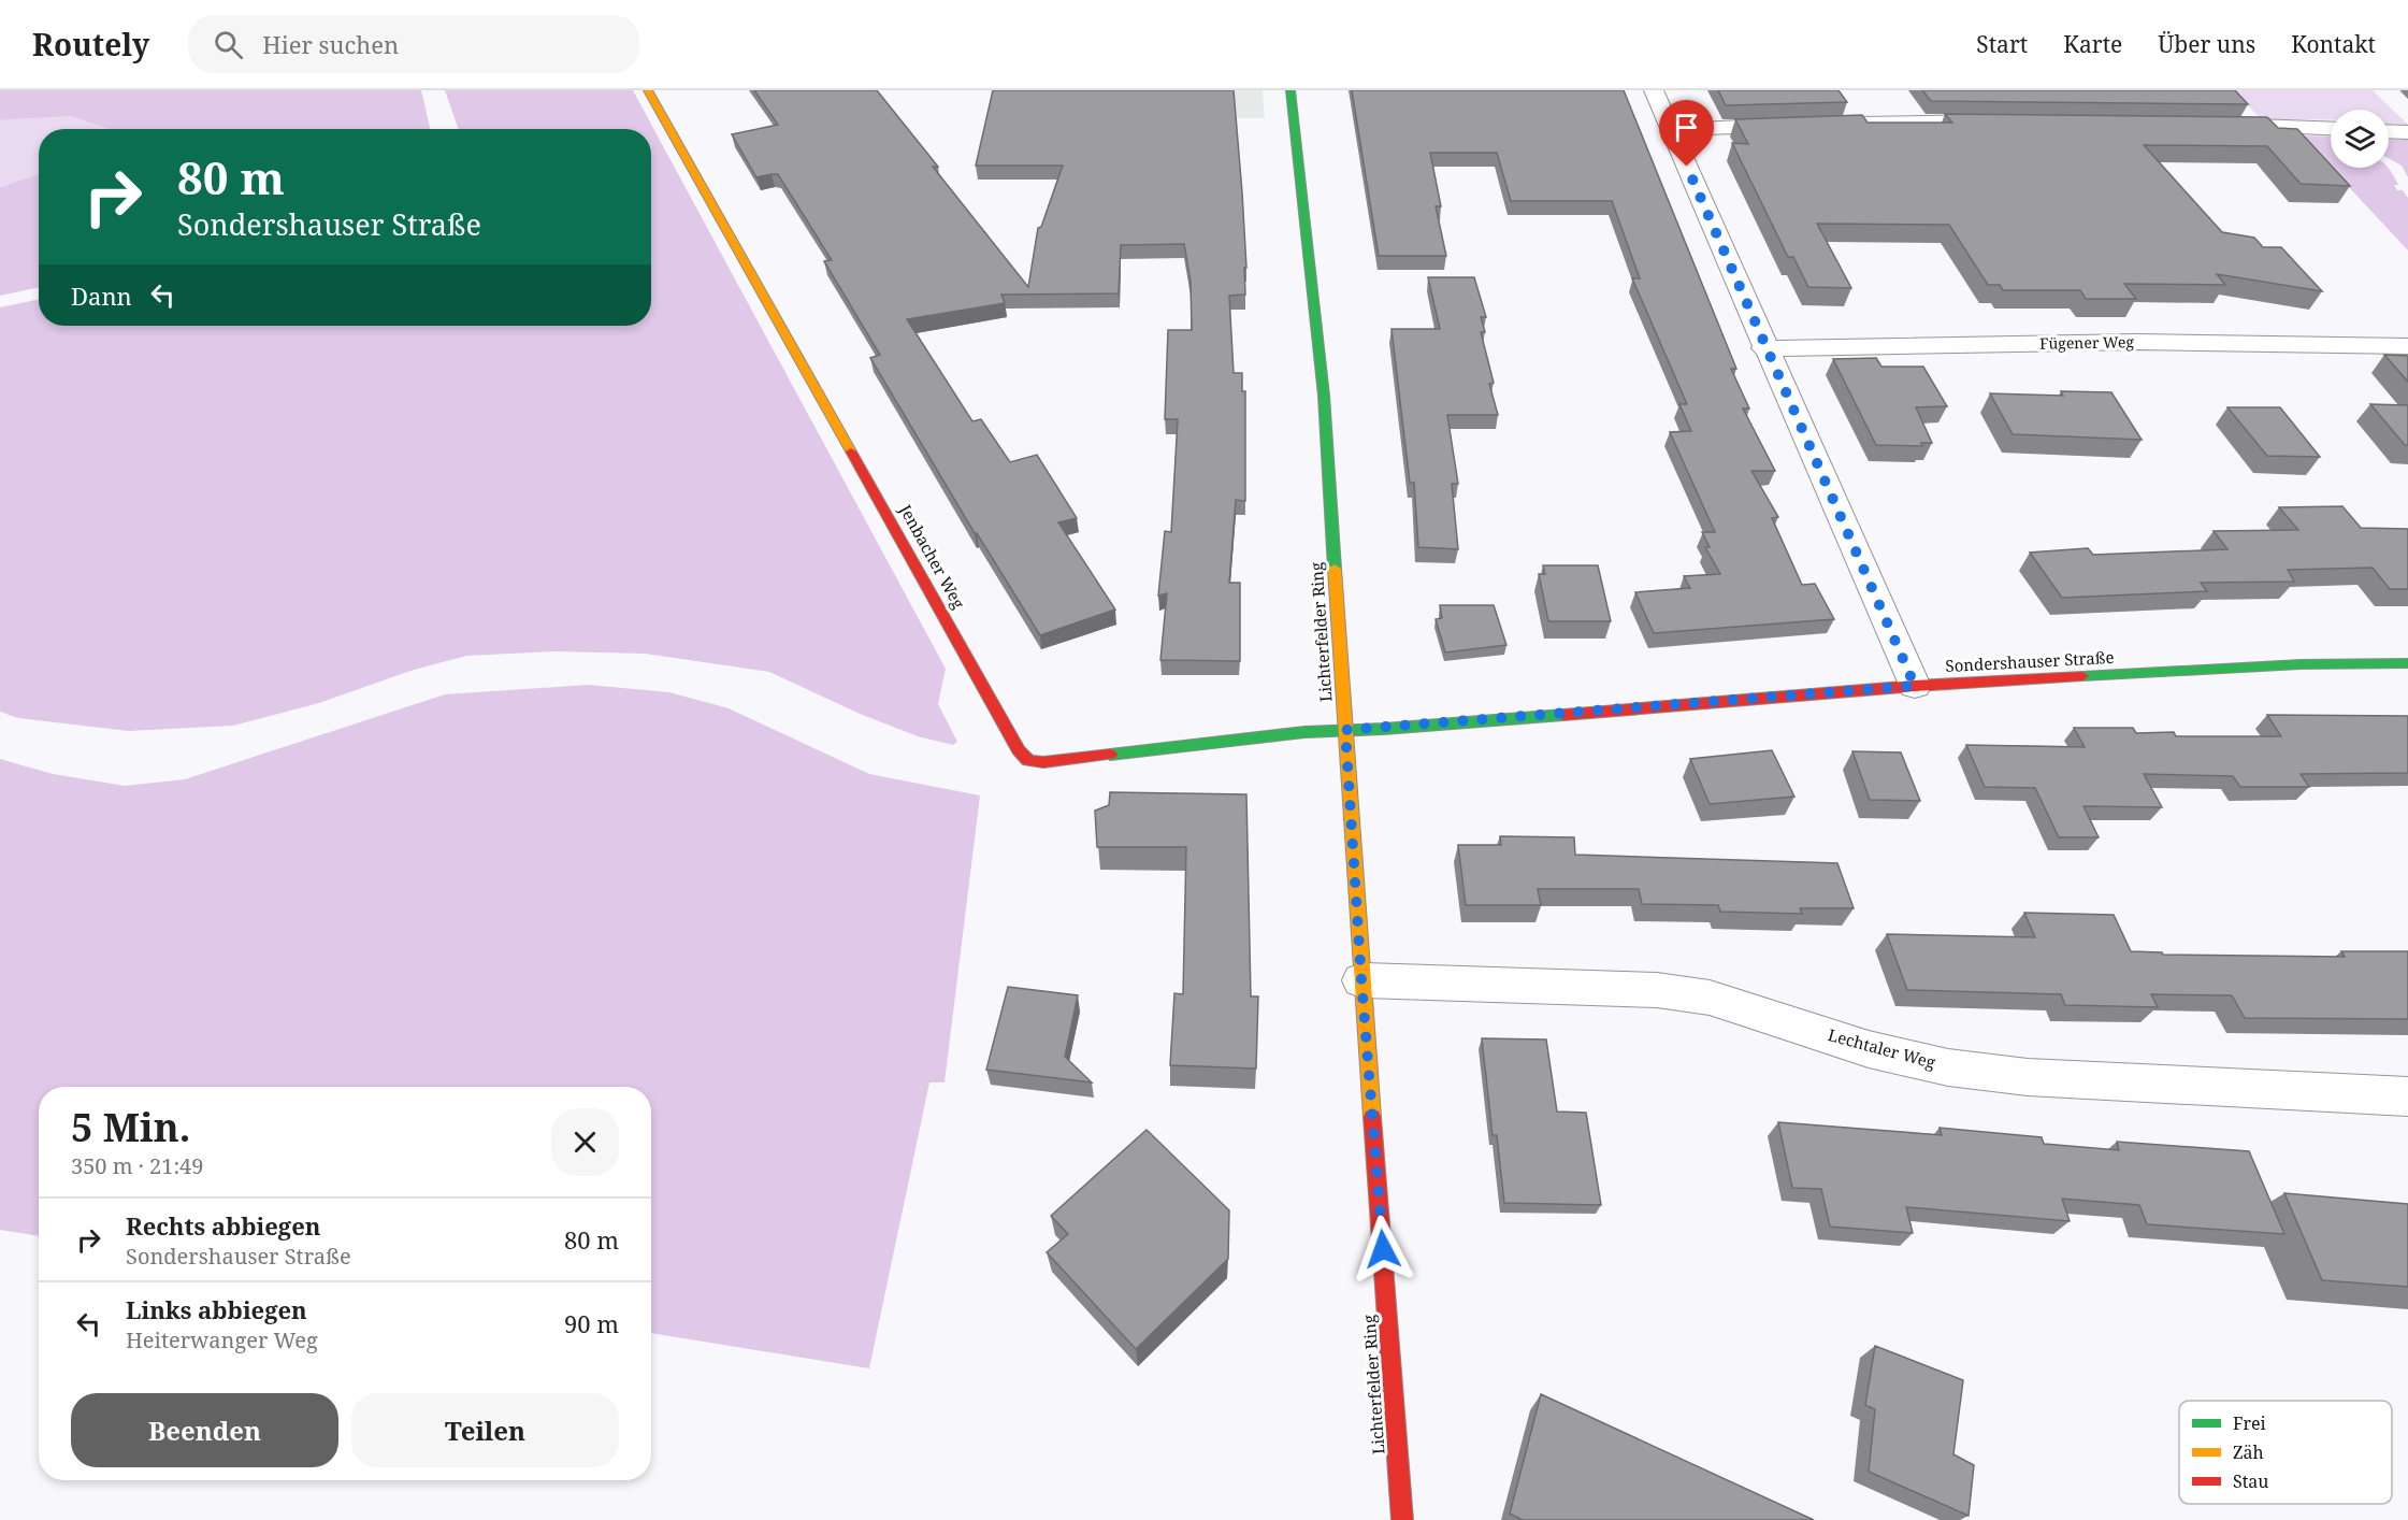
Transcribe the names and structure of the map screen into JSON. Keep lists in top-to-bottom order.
{
  "streets": {
    "street": [
      "Fügener Weg",
      "Jenbacher Weg",
      "Lichterfelder Ring",
      "Sondershauser Straße",
      "Lechtaler Weg"
    ]
  },
  "crossings": [
    ["Jenbacher Weg", "Lichterfelder Ring"],
    ["Jenbacher Weg", "Sondershauser Straße"],
    ["Lichterfelder Ring", "Sondershauser Straße"],
    ["Lichterfelder Ring", "Lechtaler Weg"]
  ],
  "legend": ["Frei", "Zäh", "Stau"],
  "page": {
    "header": "Routely",
    "search": "Hier suchen",
    "nav": [
      "Start",
      "Karte",
      "Über uns",
      "Kontakt"
    ],
    "turn": ["80 m", "Sondershauser Straße"],
    "then": "Dann",
    "heading": ["5 Min.", "350 m · 21:49"],
    "list": [
      {
        "name": "Rechts abbiegen",
        "note": "Sondershauser Straße",
        "value": "80 m"
      },
      {
        "name": "Links abbiegen",
        "note": "Heiterwanger Weg",
        "value": "90 m"
      }
    ],
    "buttons": ["Beenden", "Teilen"]
  }
}
